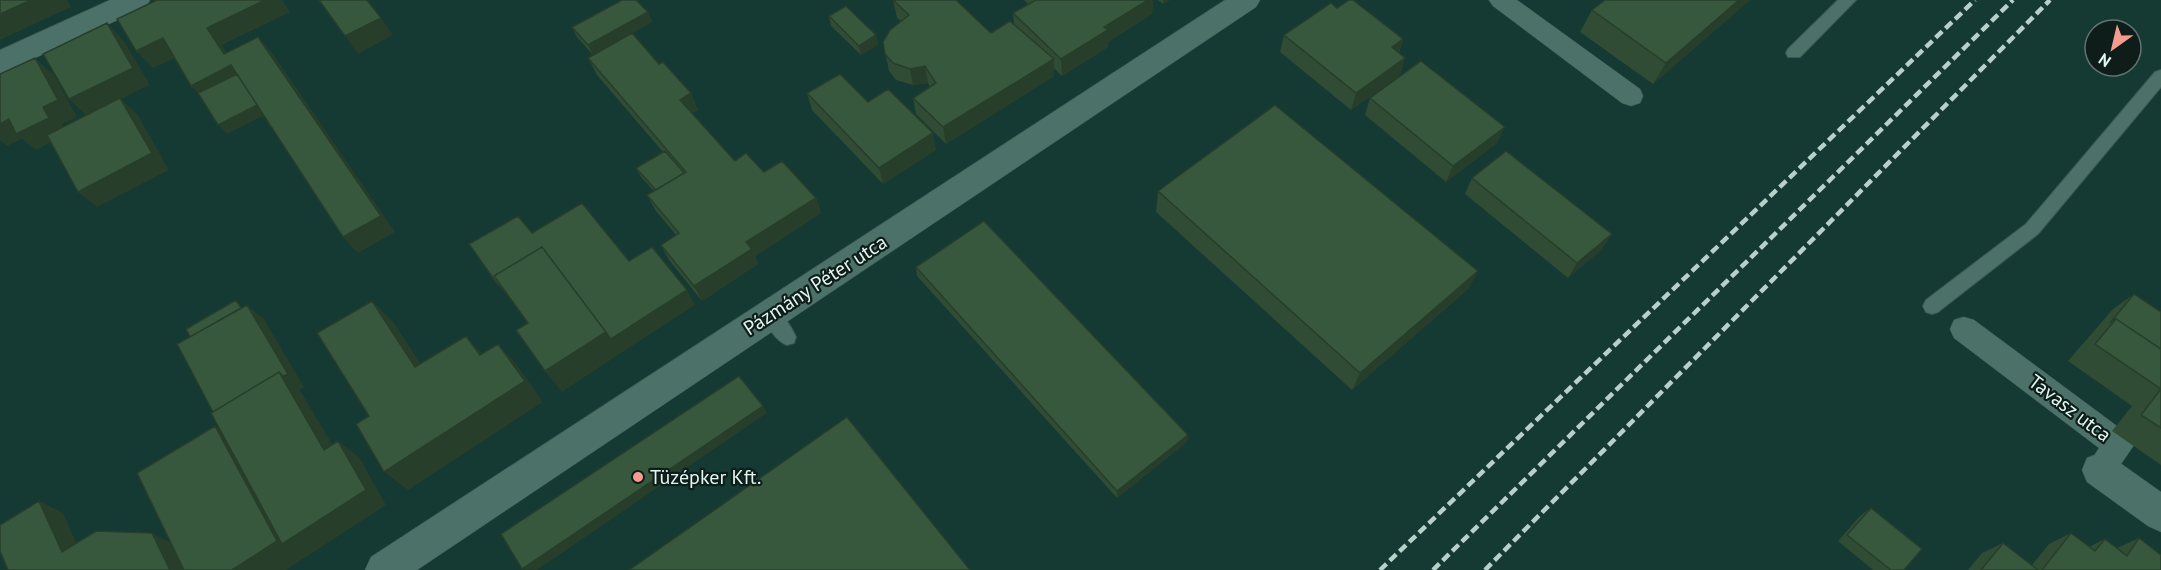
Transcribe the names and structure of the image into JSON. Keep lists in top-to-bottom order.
{
  "streets": {
    "street": ["Pázmány Péter utca", "Tavasz utca"]
  },
  "places": ["Tüzépker Kft."],
  "north": "bottom left"
}
